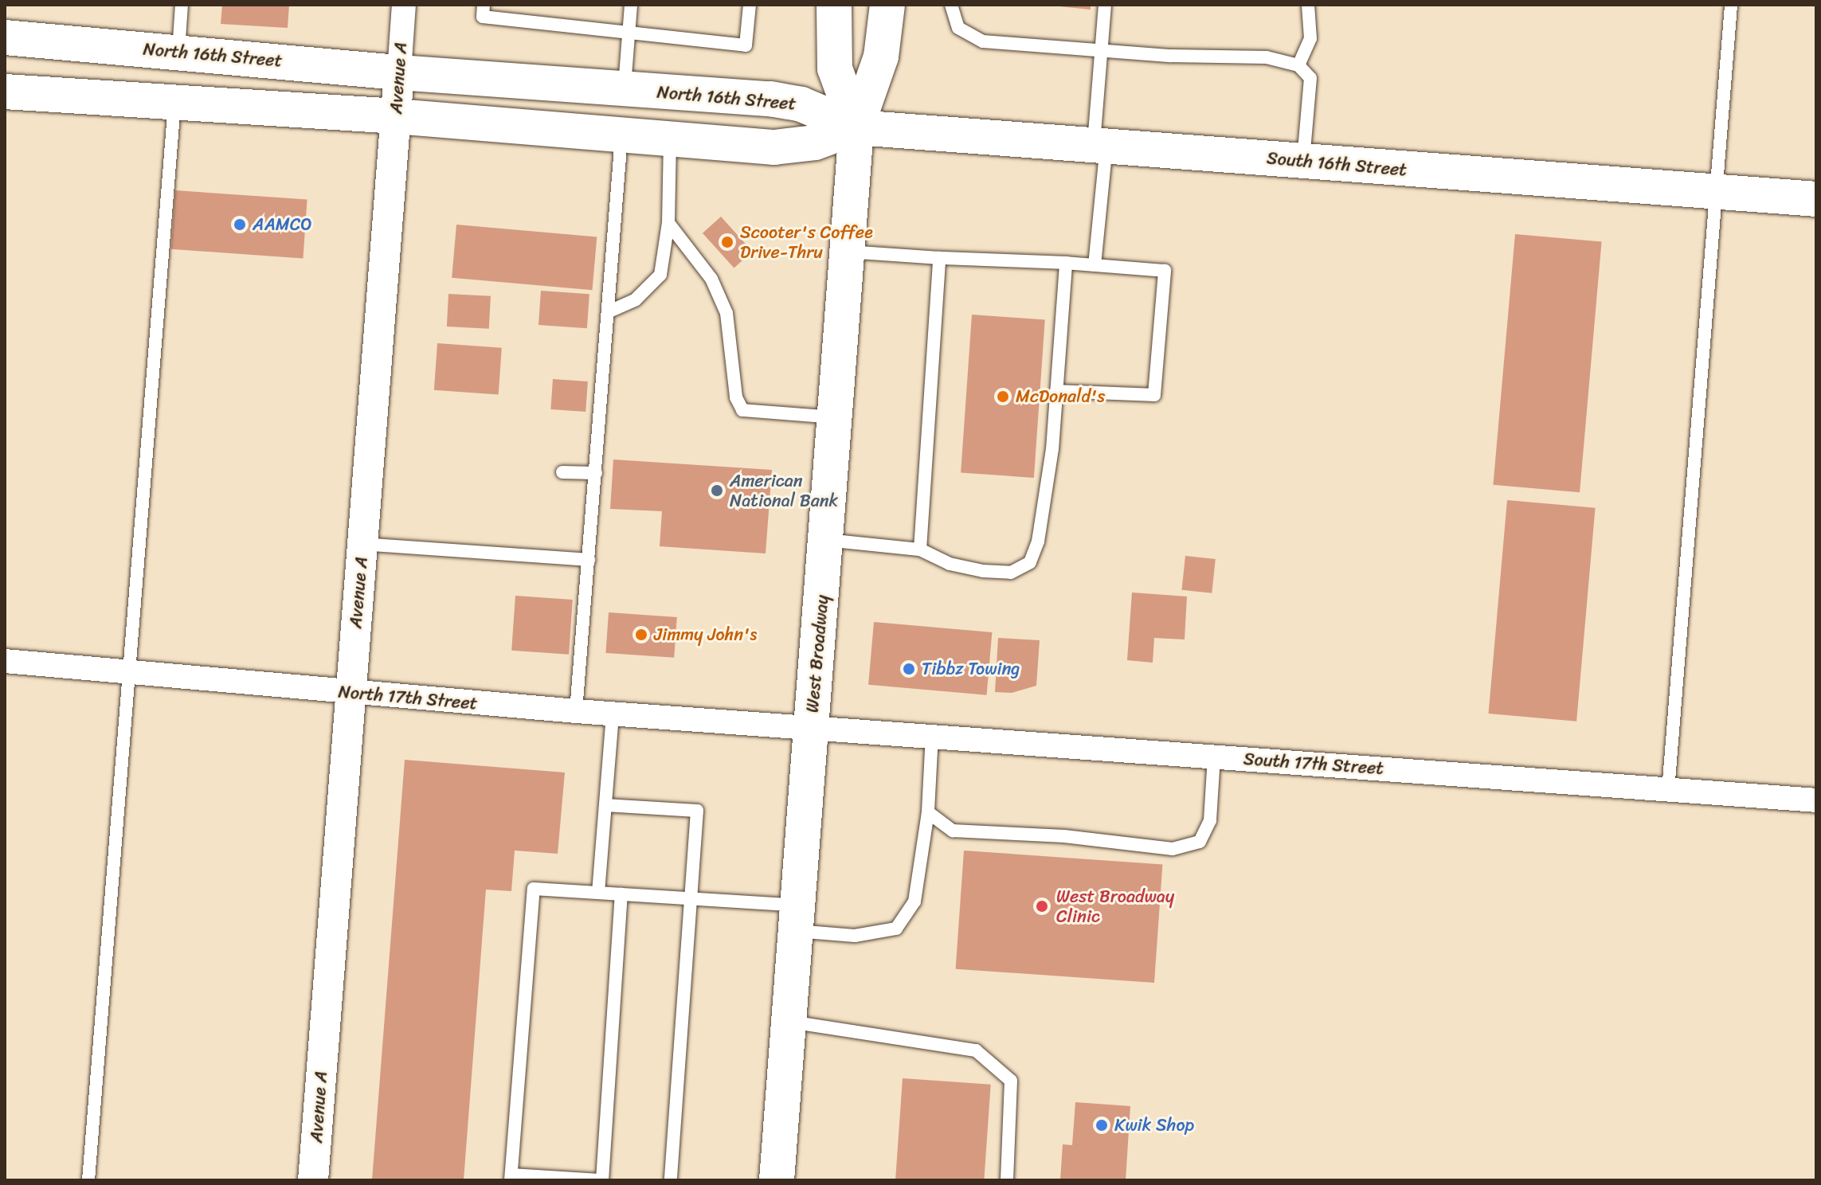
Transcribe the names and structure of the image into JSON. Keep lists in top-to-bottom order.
{
  "streets": {
    "main road": ["North 16th Street", "South 16th Street", "West Broadway"],
    "street": ["Avenue A", "North 17th Street", "South 17th Street"]
  },
  "crossings": [
    ["North 16th Street", "Avenue A"],
    ["North 16th Street", "South 16th Street"],
    ["North 16th Street", "West Broadway"],
    ["Avenue A", "North 17th Street"],
    ["South 16th Street", "West Broadway"],
    ["West Broadway", "North 17th Street"],
    ["West Broadway", "South 17th Street"],
    ["North 17th Street", "South 17th Street"]
  ],
  "places": [
    "AAMCO",
    "Scooter's Coffee Drive-Thru",
    "McDonald's",
    "American National Bank",
    "Jimmy John's",
    "Tibbz Towing",
    "West Broadway Clinic",
    "Kwik Shop"
  ]
}
